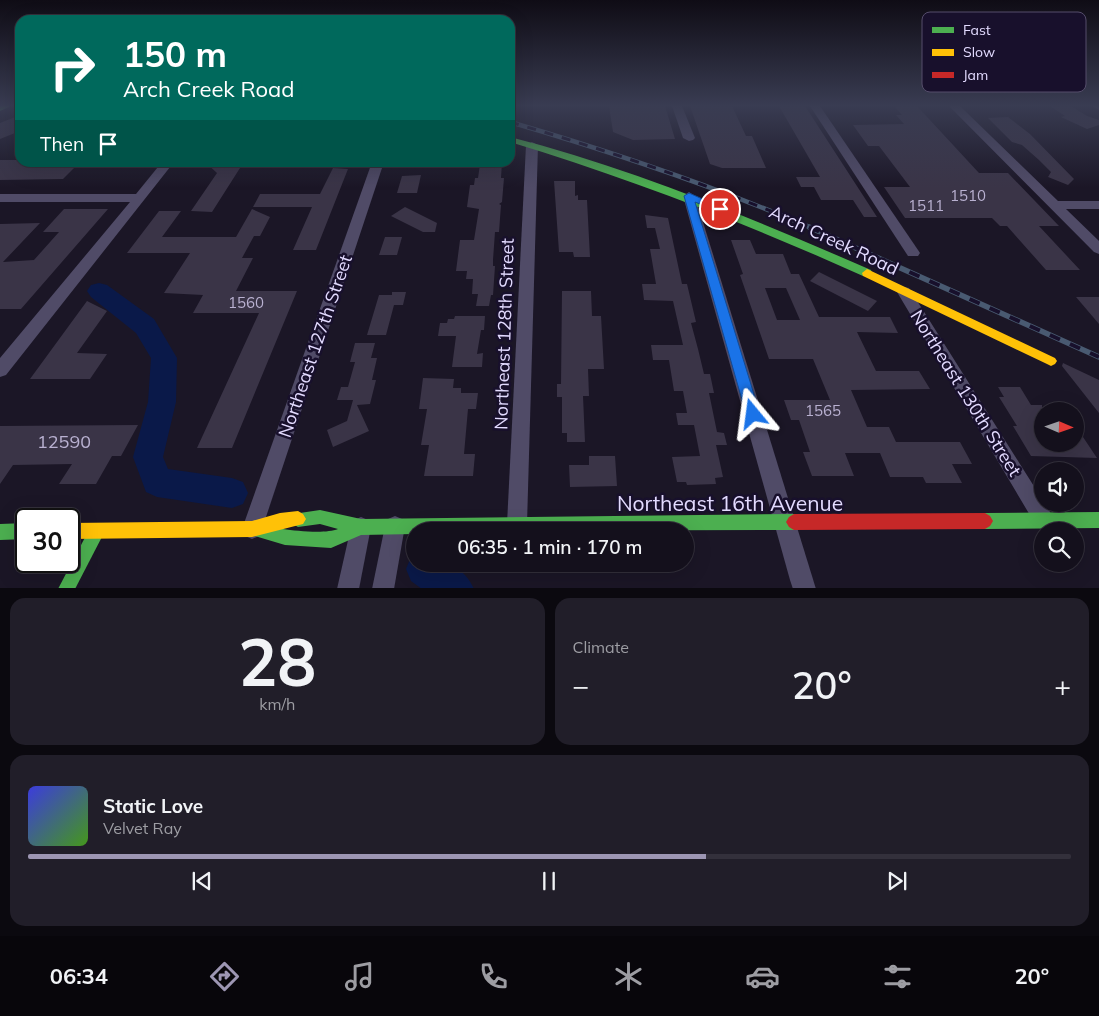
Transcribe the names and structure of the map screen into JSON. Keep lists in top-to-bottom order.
{
  "streets": {
    "street": [
      "Arch Creek Road",
      "Northeast 128th Street",
      "Northeast 127th Street",
      "Northeast 130th Street",
      "Northeast 16th Avenue"
    ]
  },
  "crossings": [
    ["Arch Creek Road", "Northeast 128th Street"],
    ["Arch Creek Road", "Northeast 130th Street"],
    ["Northeast 127th Street", "Northeast 16th Avenue"],
    ["Northeast 130th Street", "Northeast 16th Avenue"]
  ],
  "house_numbers": [
    "1510",
    "1511",
    "1560",
    "1565",
    "12590"
  ],
  "legend": ["Fast", "Slow", "Jam"],
  "north": "right",
  "page": {
    "turn": ["150 m", "Arch Creek Road"],
    "then": "Then",
    "limit": "30",
    "trip": "06:35 · 1 min · 170 m",
    "tile": [
      ["28", "km/h"],
      "Climate"
    ],
    "heat": ["−", "20°", "+"],
    "song": ["Static Love", "Velvet Ray"],
    "tabs": ["06:34", "20°"]
  }
}
